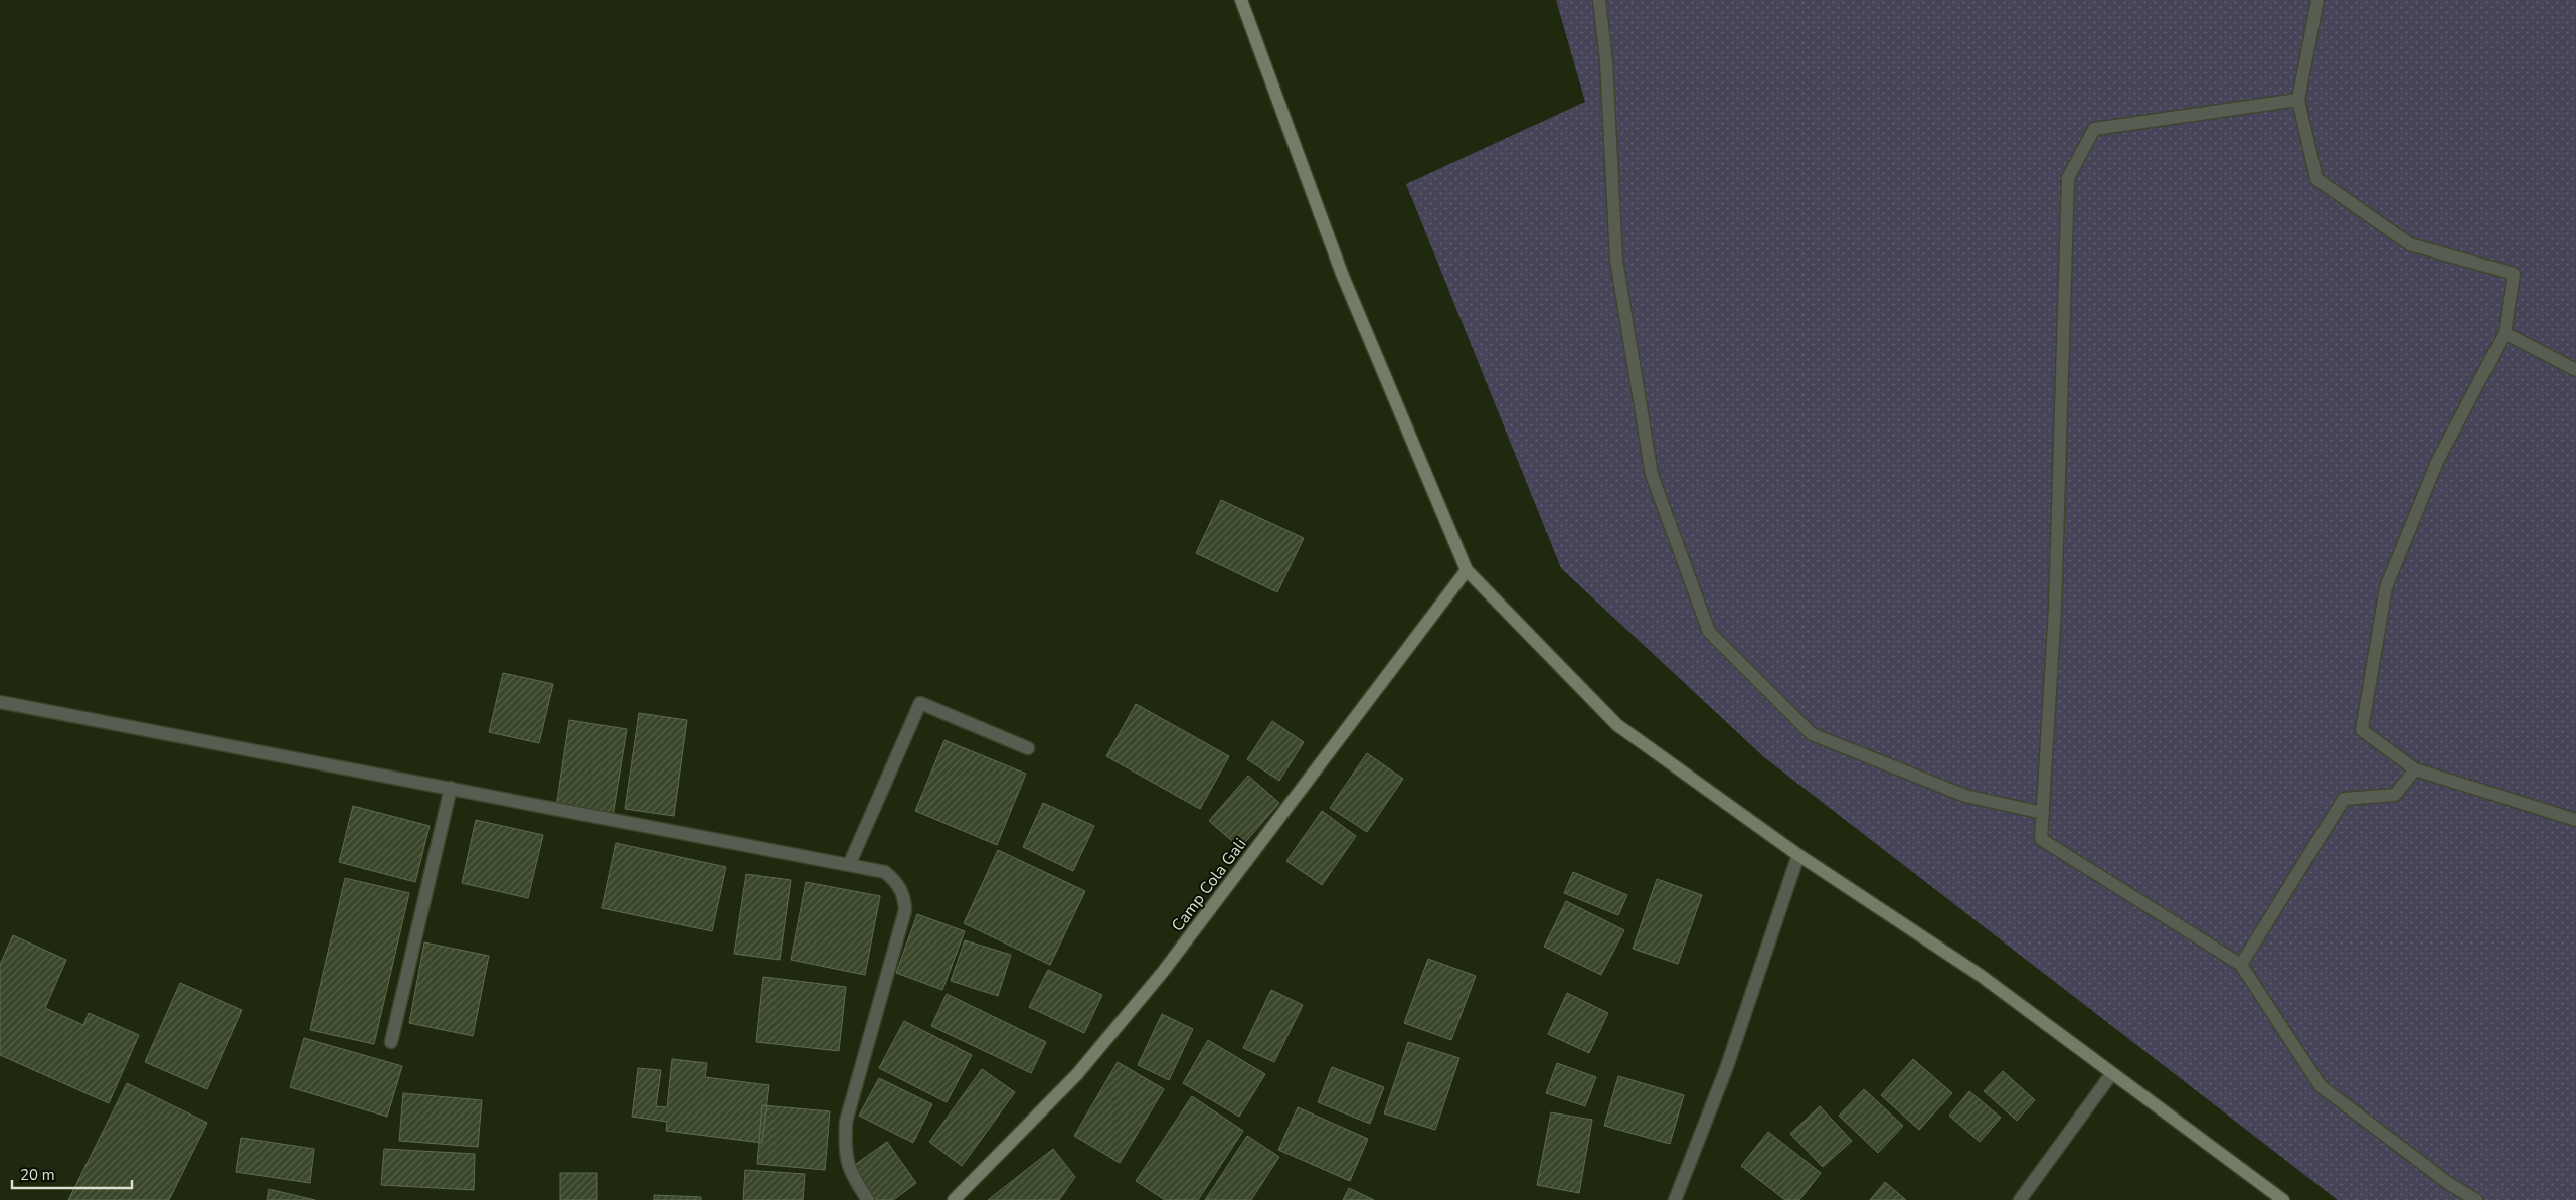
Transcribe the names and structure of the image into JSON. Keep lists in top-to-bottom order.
{
  "streets": {
    "street": ["Camp Cola Gali"]
  },
  "scale_bar": "20 m"
}
